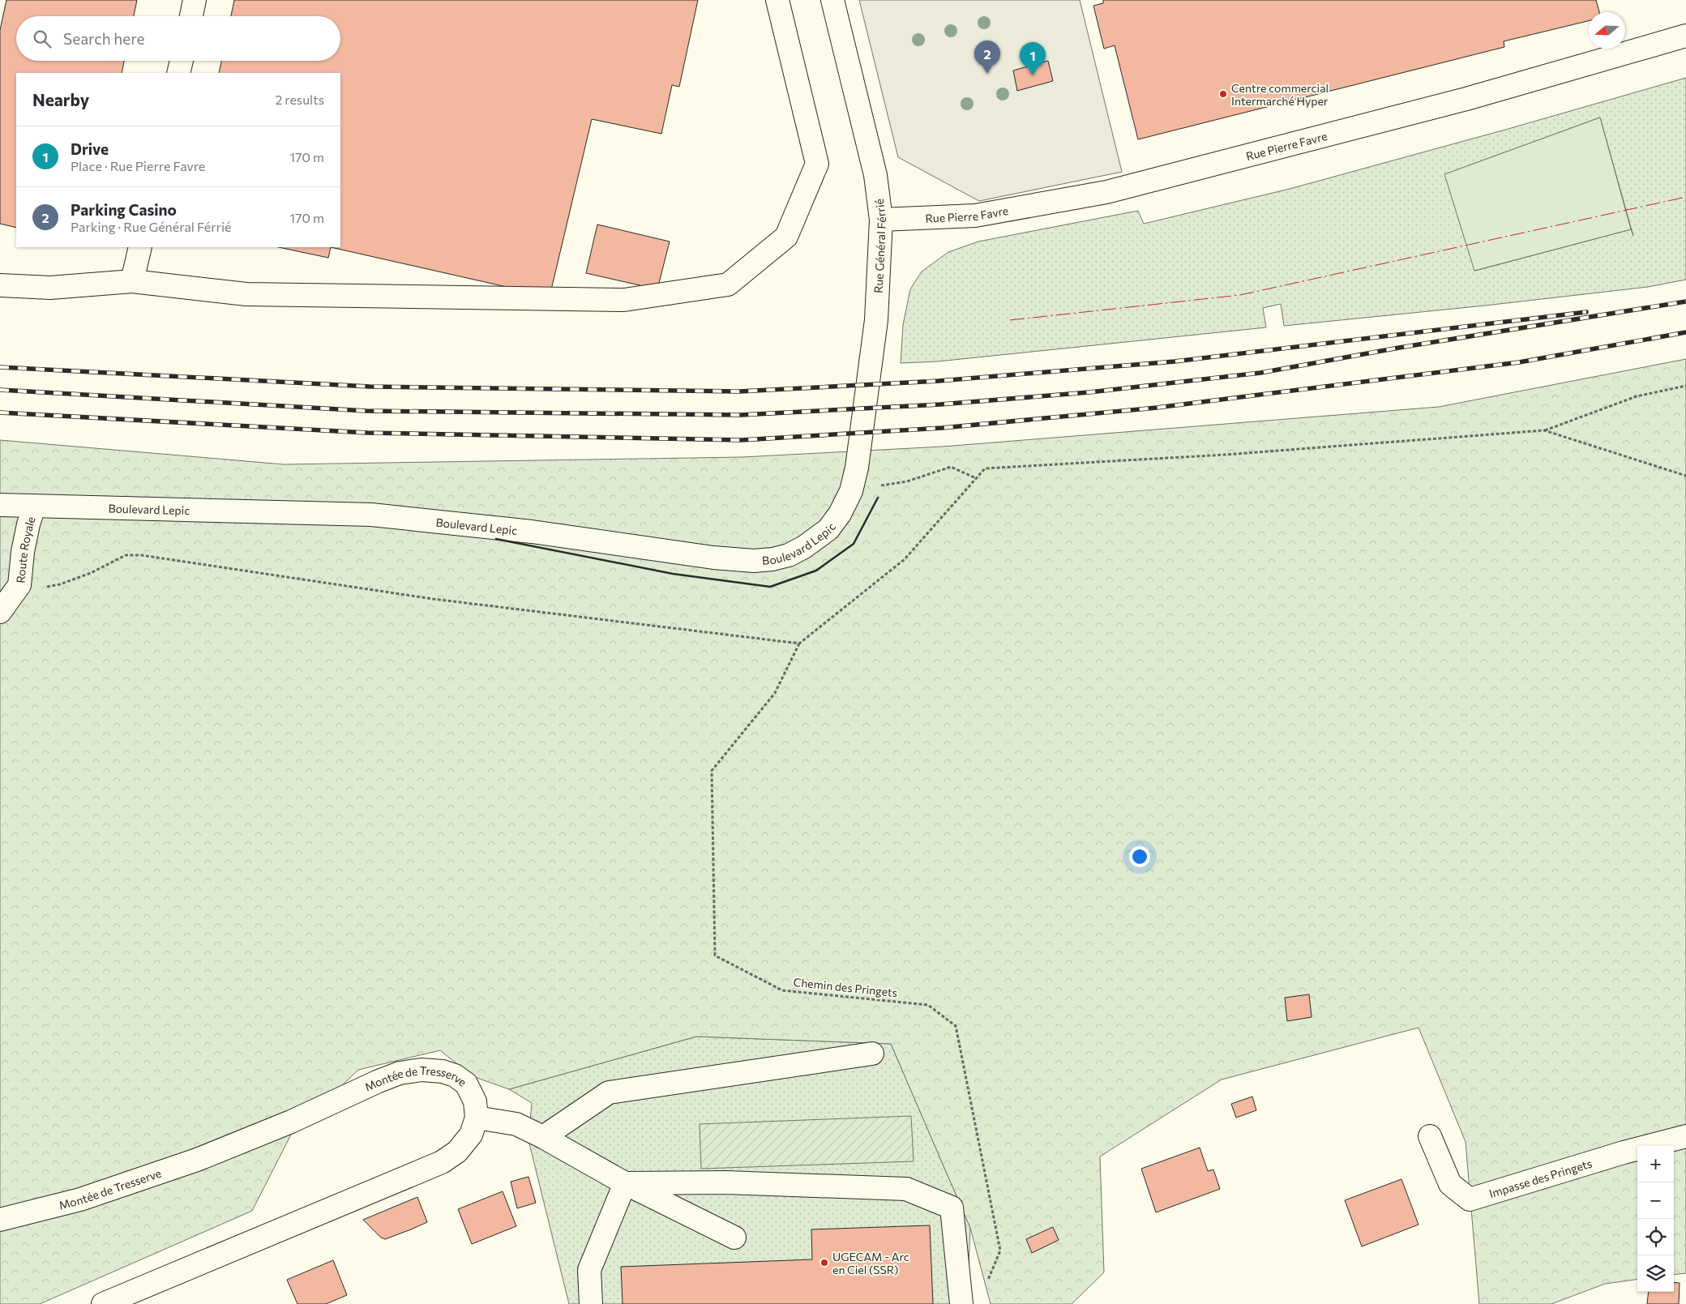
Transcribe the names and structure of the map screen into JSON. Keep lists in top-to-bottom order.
{
  "streets": {
    "street": [
      "Rue Pierre Favre",
      "Rue Général Férrié",
      "Boulevard Lepic",
      "Route Royale",
      "Montée de Tresserve",
      "Impasse des Pringets"
    ],
    "path": ["Chemin des Pringets"]
  },
  "crossings": [
    ["Rue Pierre Favre", "Rue Général Férrié"],
    ["Rue Général Férrié", "Boulevard Lepic"],
    ["Boulevard Lepic", "Route Royale"]
  ],
  "places": ["Centre commercial Intermarché Hyper", "UGECAM - Arc en Ciel (SSR)"],
  "north": "left",
  "page": {
    "search": "Search here",
    "pins": ["2", "1"],
    "heading": ["Nearby", "2 results"],
    "list": [
      {
        "mark": "1",
        "name": "Drive",
        "note": "Place · Rue Pierre Favre",
        "value": "170 m"
      },
      {
        "mark": "2",
        "name": "Parking Casino",
        "note": "Parking · Rue Général Férrié",
        "value": "170 m"
      }
    ],
    "map_buttons": ["+", "−"]
  }
}
